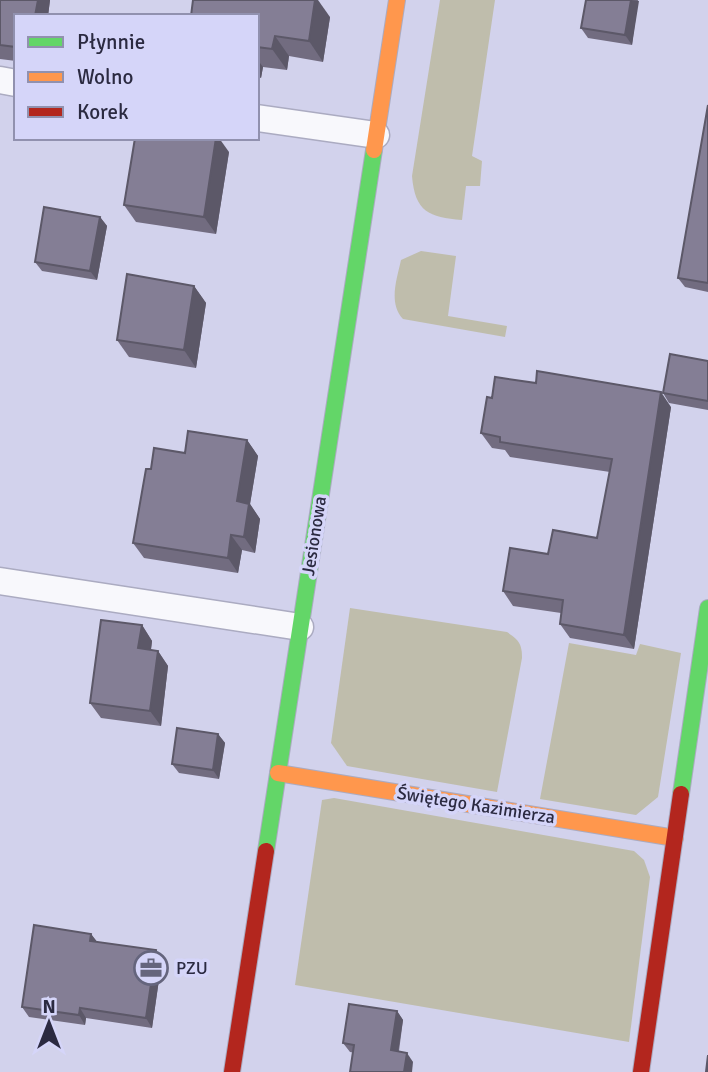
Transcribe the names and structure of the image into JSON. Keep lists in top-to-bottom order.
{
  "streets": {
    "street": ["Jesionowa", "Świętego Kazimierza"]
  },
  "crossings": [
    ["Jesionowa", "Świętego Kazimierza"]
  ],
  "places": {
    "office": ["PZU"]
  },
  "legend": ["Płynnie", "Wolno", "Korek"],
  "north": "top"
}
